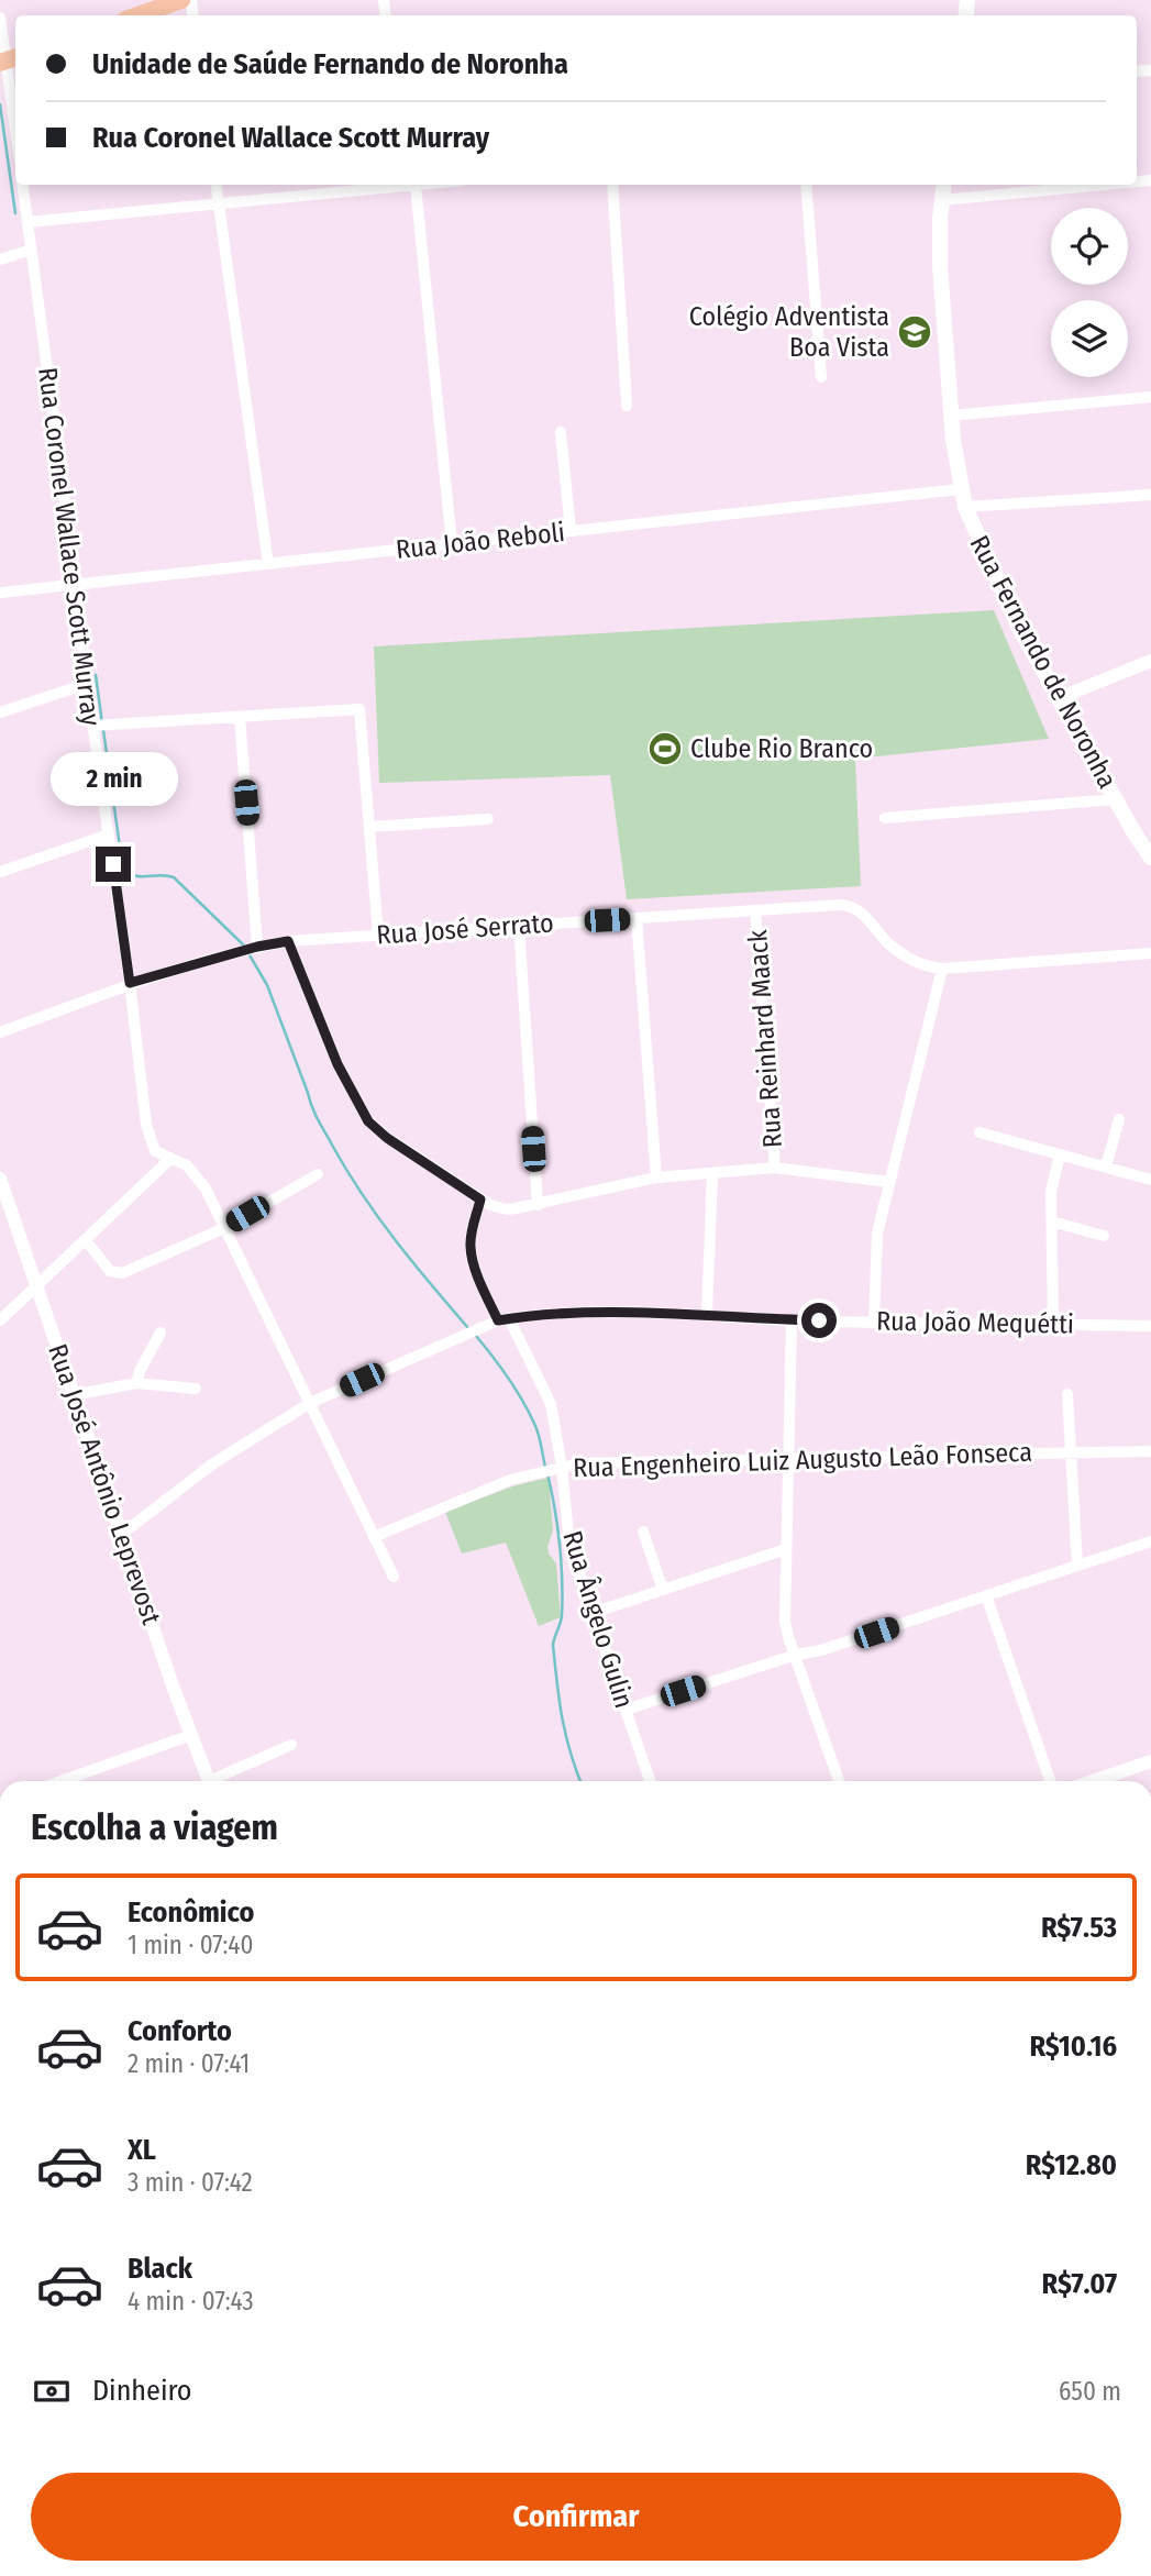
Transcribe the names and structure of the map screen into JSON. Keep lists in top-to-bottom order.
{
  "streets": {
    "main road": ["Rua Fernando de Noronha"],
    "street": [
      "Rua João Reboli",
      "Rua Coronel Wallace Scott Murray",
      "Rua José Serrato",
      "Rua Reinhard Maack",
      "Rua João Mequétti",
      "Rua Engenheiro Luiz Augusto Leão Fonseca",
      "Rua José Antônio Leprevost",
      "Rua Ângelo Gulin"
    ]
  },
  "crossings": [
    ["Rua João Reboli", "Rua Coronel Wallace Scott Murray"],
    ["Rua João Reboli", "Rua Fernando de Noronha"],
    ["Rua Coronel Wallace Scott Murray", "Rua José Serrato"],
    ["Rua José Serrato", "Rua Reinhard Maack"],
    ["Rua João Mequétti", "Rua José Antônio Leprevost"],
    ["Rua João Mequétti", "Rua Ângelo Gulin"],
    ["Rua Engenheiro Luiz Augusto Leão Fonseca", "Rua Ângelo Gulin"]
  ],
  "places": {
    "school or university": ["Colégio Adventista Boa Vista"],
    "sports": ["Clube Rio Branco"]
  },
  "page": {
    "banner": ["Unidade de Saúde Fernando de Noronha", "Rua Coronel Wallace Scott Murray"],
    "bubble": "2 min",
    "heading": "Escolha a viagem",
    "list": [
      {
        "name": "Econômico",
        "note": "1 min · 07:40",
        "value": "R$7.53"
      },
      {
        "name": "Conforto",
        "note": "2 min · 07:41",
        "value": "R$10.16"
      },
      {
        "name": "XL",
        "note": "3 min · 07:42",
        "value": "R$12.80"
      },
      {
        "name": "Black",
        "note": "4 min · 07:43",
        "value": "R$7.07"
      }
    ],
    "pay": ["Dinheiro", "650 m"],
    "buttons": "Confirmar"
  }
}
